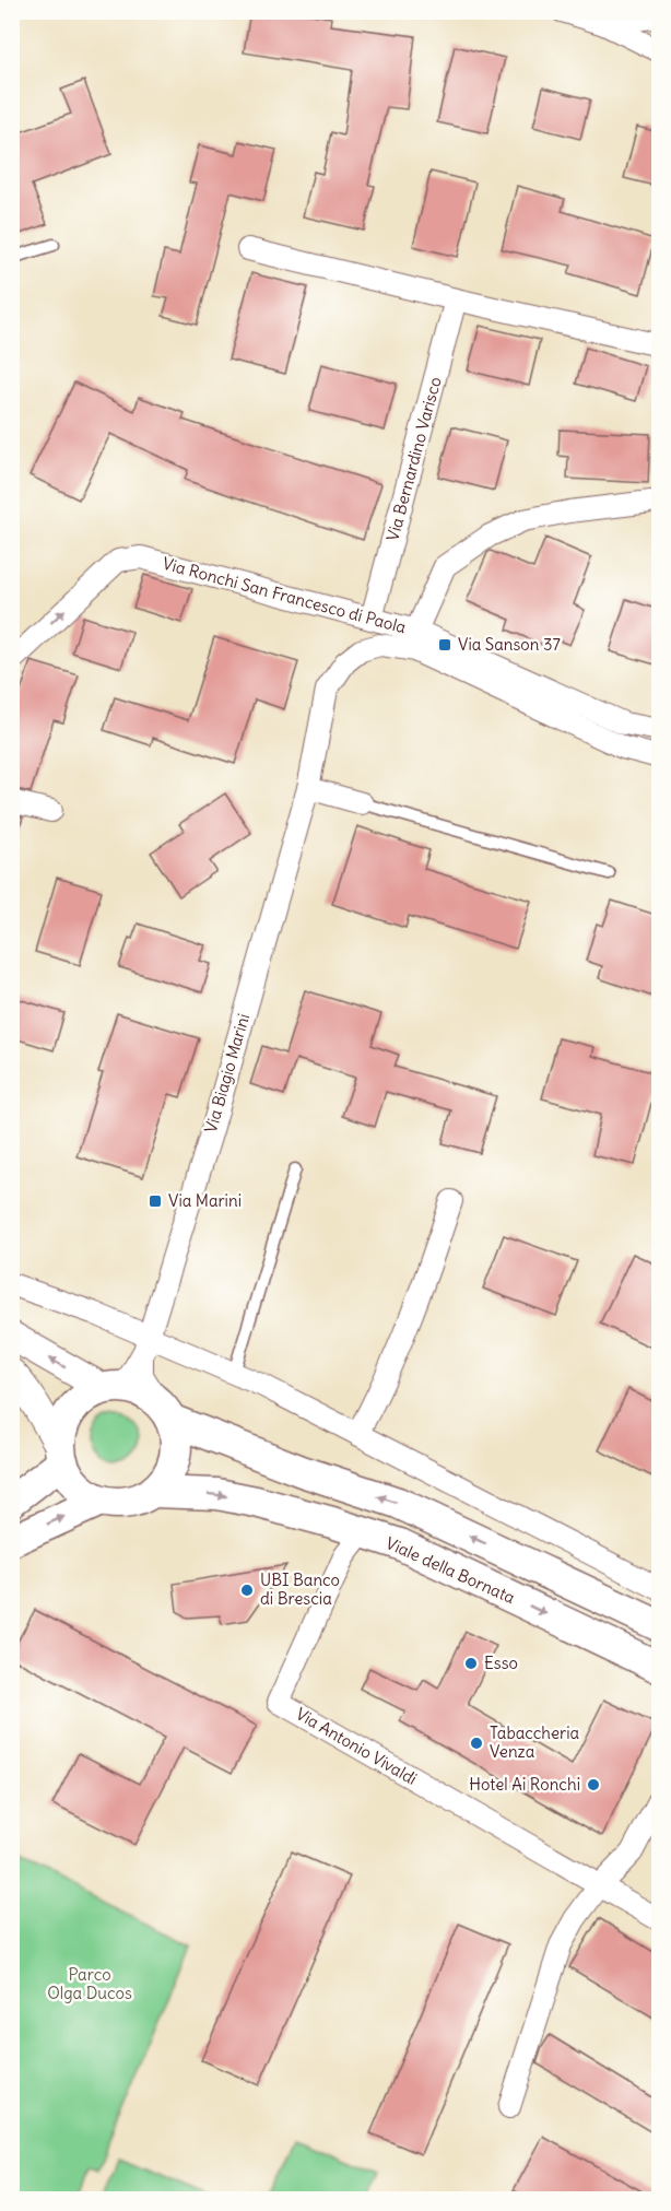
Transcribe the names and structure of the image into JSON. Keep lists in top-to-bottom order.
{
  "streets": {
    "main road": ["Viale della Bornata"],
    "street": [
      "Via Bernardino Varisco",
      "Via Ronchi San Francesco di Paola",
      "Via Biagio Marini",
      "Via Antonio Vivaldi"
    ]
  },
  "crossings": [
    ["Via Bernardino Varisco", "Via Ronchi San Francesco di Paola"],
    ["Via Biagio Marini", "Viale della Bornata"],
    ["Viale della Bornata", "Via Antonio Vivaldi"]
  ],
  "one_way": ["Via Ronchi San Francesco di Paola"],
  "parks": ["Parco Olga Ducos"],
  "places": {
    "transit": ["Via Sanson 37", "Via Marini"],
    "other": [
      "UBI Banco di Brescia",
      "Esso",
      "Tabaccheria Venza",
      "Hotel Ai Ronchi"
    ]
  }
}
